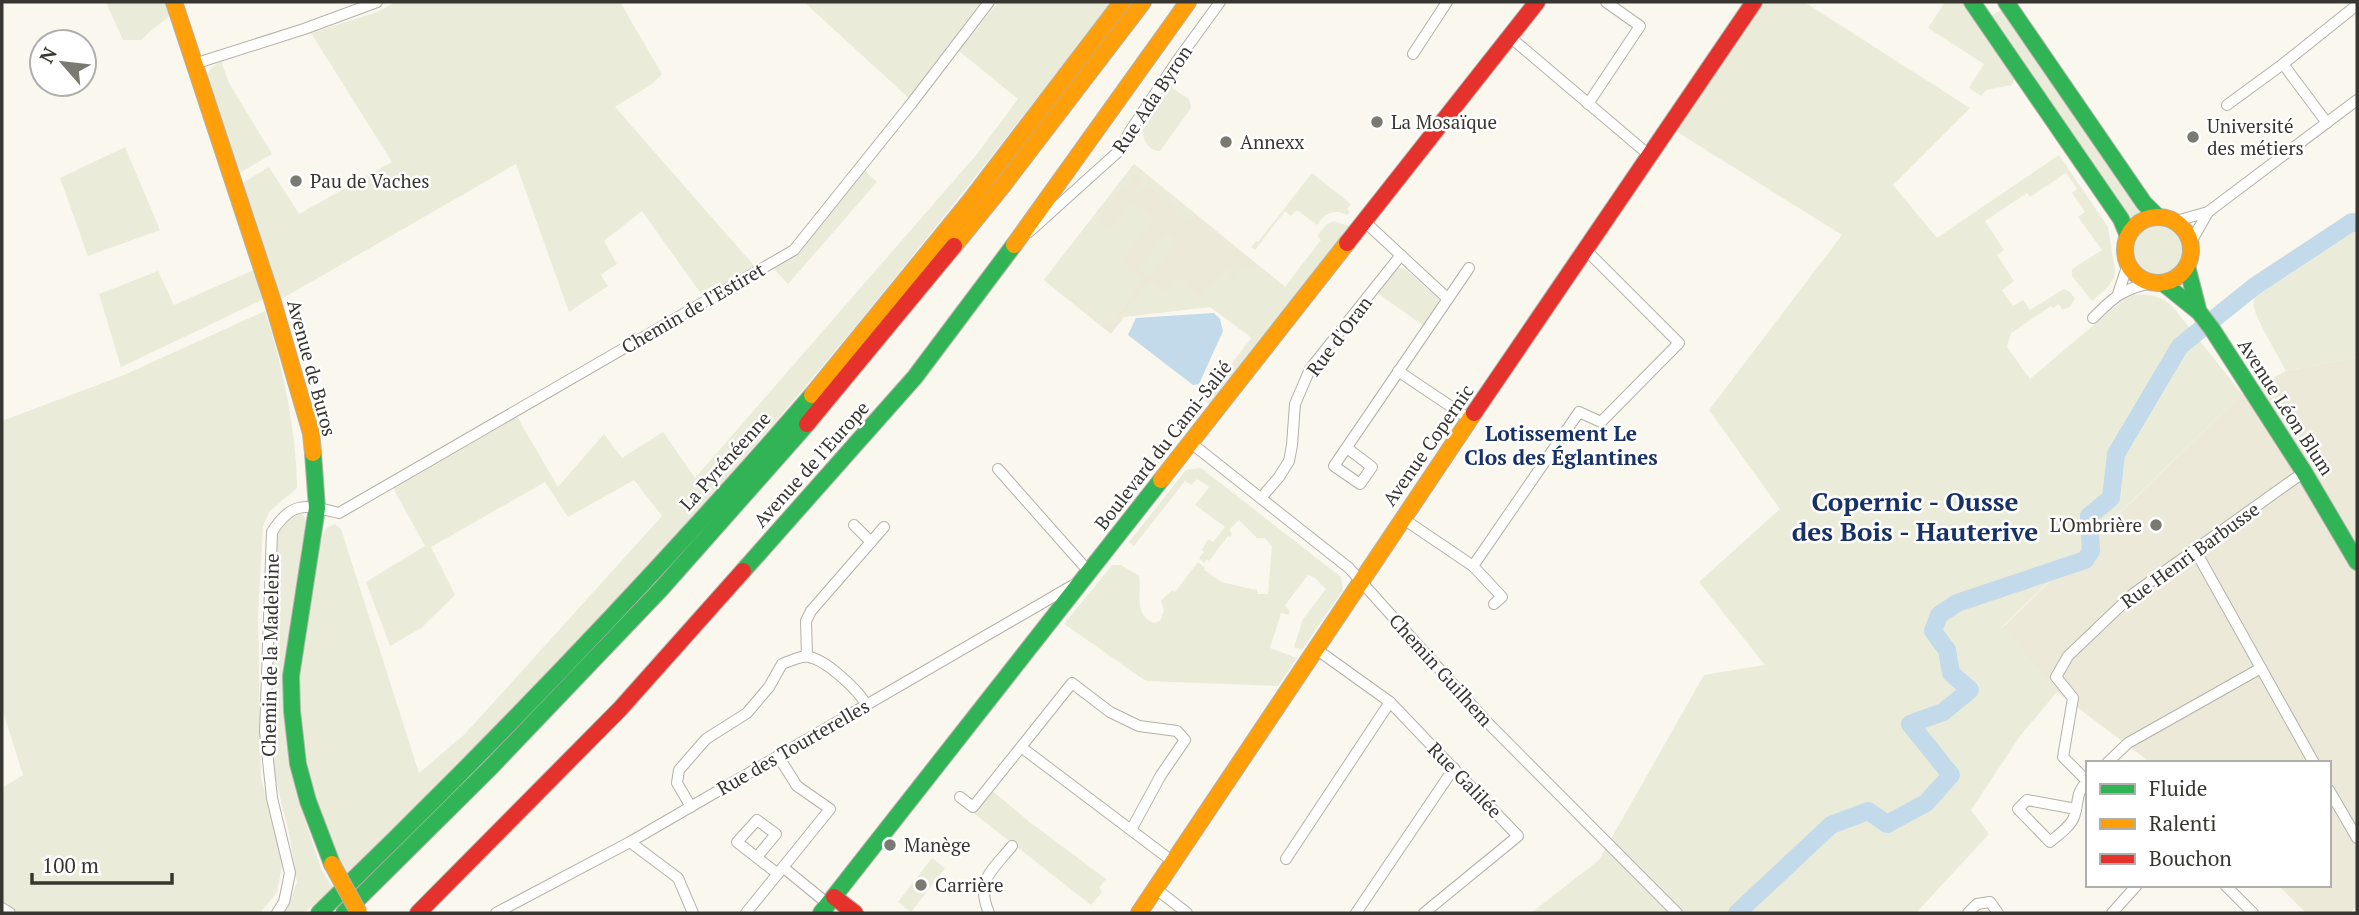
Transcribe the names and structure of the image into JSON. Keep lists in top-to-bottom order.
{
  "streets": {
    "main road": [
      "Avenue de Buros",
      "Avenue Léon Blum",
      "Boulevard du Cami-Salié",
      "Avenue Copernic",
      "La Pyrénéenne",
      "Avenue de l'Europe"
    ],
    "street": [
      "Rue Ada Byron",
      "Chemin de l'Estiret",
      "Rue d'Oran",
      "Rue Henri Barbusse",
      "Chemin de la Madeleine",
      "Chemin Guilhem",
      "Rue des Tourterelles",
      "Rue Galilée"
    ]
  },
  "crossings": [
    ["Rue Ada Byron", "Avenue de l'Europe"],
    ["Chemin de l'Estiret", "Avenue de Buros"],
    ["Chemin de l'Estiret", "Chemin de la Madeleine"],
    ["Rue d'Oran", "Chemin Guilhem"],
    ["Avenue de Buros", "Chemin de la Madeleine"],
    ["Avenue Léon Blum", "Rue Henri Barbusse"],
    ["Boulevard du Cami-Salié", "Chemin Guilhem"],
    ["Boulevard du Cami-Salié", "Rue des Tourterelles"],
    ["Avenue Copernic", "Chemin Guilhem"],
    ["Avenue Copernic", "Rue Galilée"]
  ],
  "districts": ["Lotissement Le Clos des Églantines", "Copernic - Ousse des Bois - Hauterive"],
  "places": [
    "La Mosaïque",
    "Université des métiers",
    "Annexx",
    "Pau de Vaches",
    "L'Ombrière",
    "Manège",
    "Carrière"
  ],
  "legend": ["Fluide", "Ralenti", "Bouchon"],
  "scale_bar": "100 m",
  "north": "top left"
}
